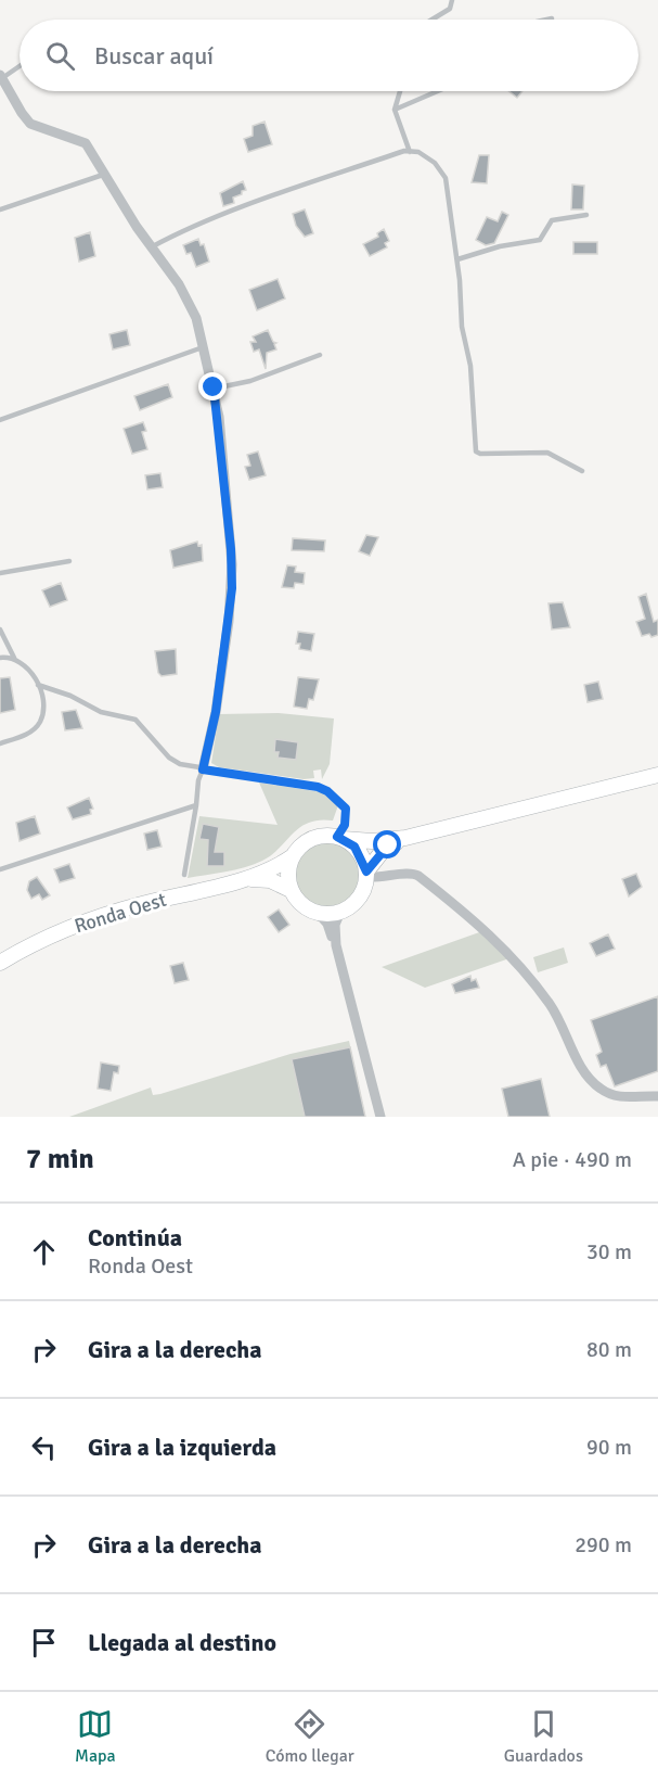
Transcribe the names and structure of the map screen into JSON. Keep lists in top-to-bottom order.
{
  "streets": {
    "main road": ["Ronda Oest"]
  },
  "page": {
    "search": "Buscar aquí",
    "heading": ["7 min", "A pie · 490 m"],
    "list": [
      ["Continúa", "Ronda Oest", "30 m"],
      ["Gira a la derecha", "80 m"],
      ["Gira a la izquierda", "90 m"],
      ["Gira a la derecha", "290 m"],
      "Llegada al destino"
    ],
    "nav": ["Mapa", "Cómo llegar", "Guardados"]
  }
}
